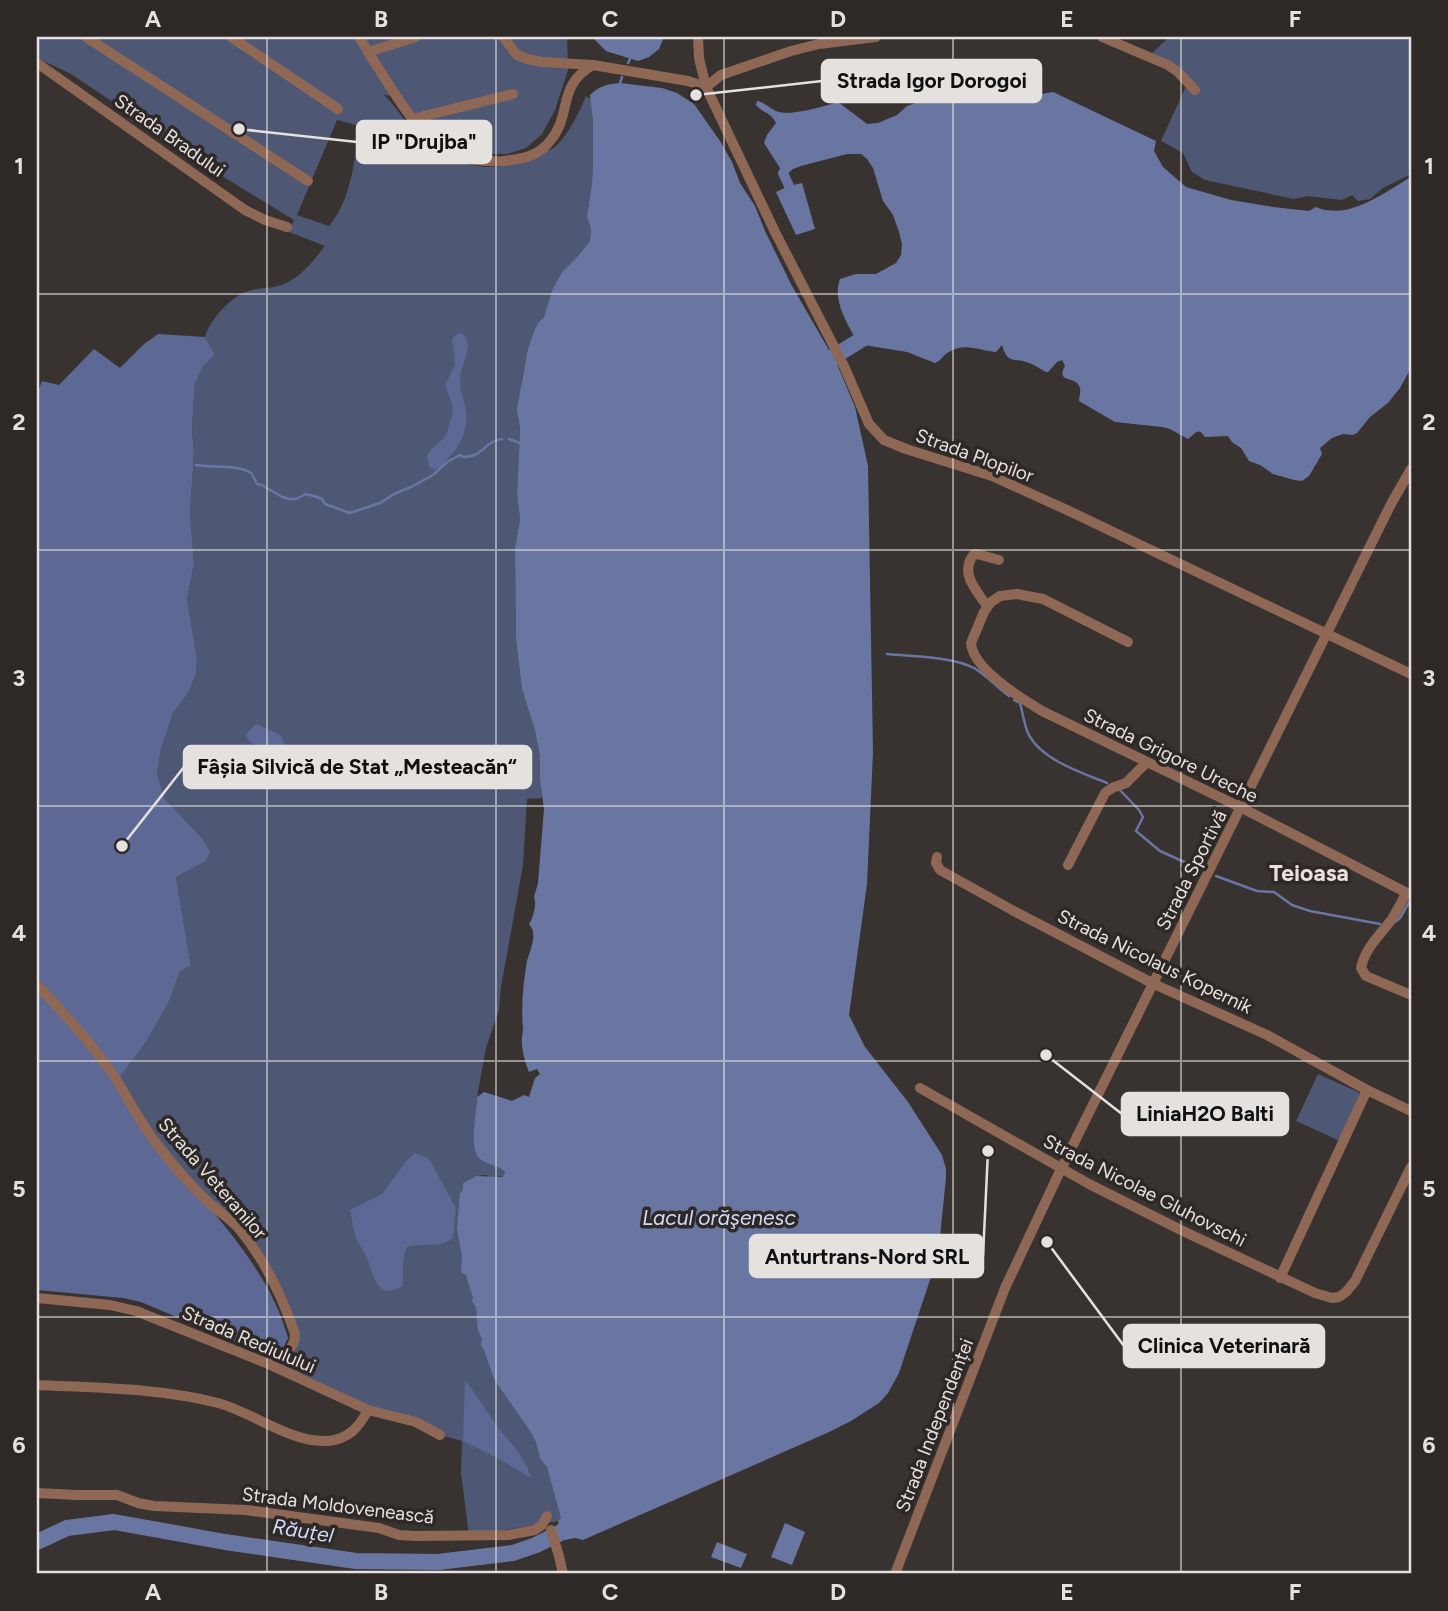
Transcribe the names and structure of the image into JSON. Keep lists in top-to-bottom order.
{
  "streets": {
    "street": [
      "Strada Bradului",
      "Strada Plopilor",
      "Strada Grigore Ureche",
      "Strada Sportivă",
      "Strada Nicolaus Kopernik",
      "Strada Veteranilor",
      "Strada Nicolae Gluhovschi",
      "Strada Rediulului",
      "Strada Independenței",
      "Strada Moldovenească"
    ]
  },
  "crossings": [
    ["Strada Plopilor", "Strada Sportivă"],
    ["Strada Grigore Ureche", "Strada Sportivă"],
    ["Strada Sportivă", "Strada Nicolaus Kopernik"],
    ["Strada Sportivă", "Strada Nicolae Gluhovschi"],
    ["Strada Sportivă", "Strada Independenței"],
    ["Strada Veteranilor", "Strada Rediulului"]
  ],
  "districts": ["Teioasa"],
  "water": ["Lacul orăşenesc", "Răuțel"],
  "places": [
    "Strada Igor Dorogoi",
    "IP \"Drujba\"",
    "Fâșia Silvică de Stat „Mesteacăn“",
    "LiniaH2O Balti",
    "Anturtrans-Nord SRL",
    "Clinica Veterinară"
  ],
  "grid": {
    "columns": [
      "A",
      "B",
      "C",
      "D",
      "E",
      "F"
    ],
    "rows": [
      "1",
      "2",
      "3",
      "4",
      "5",
      "6"
    ]
  }
}
